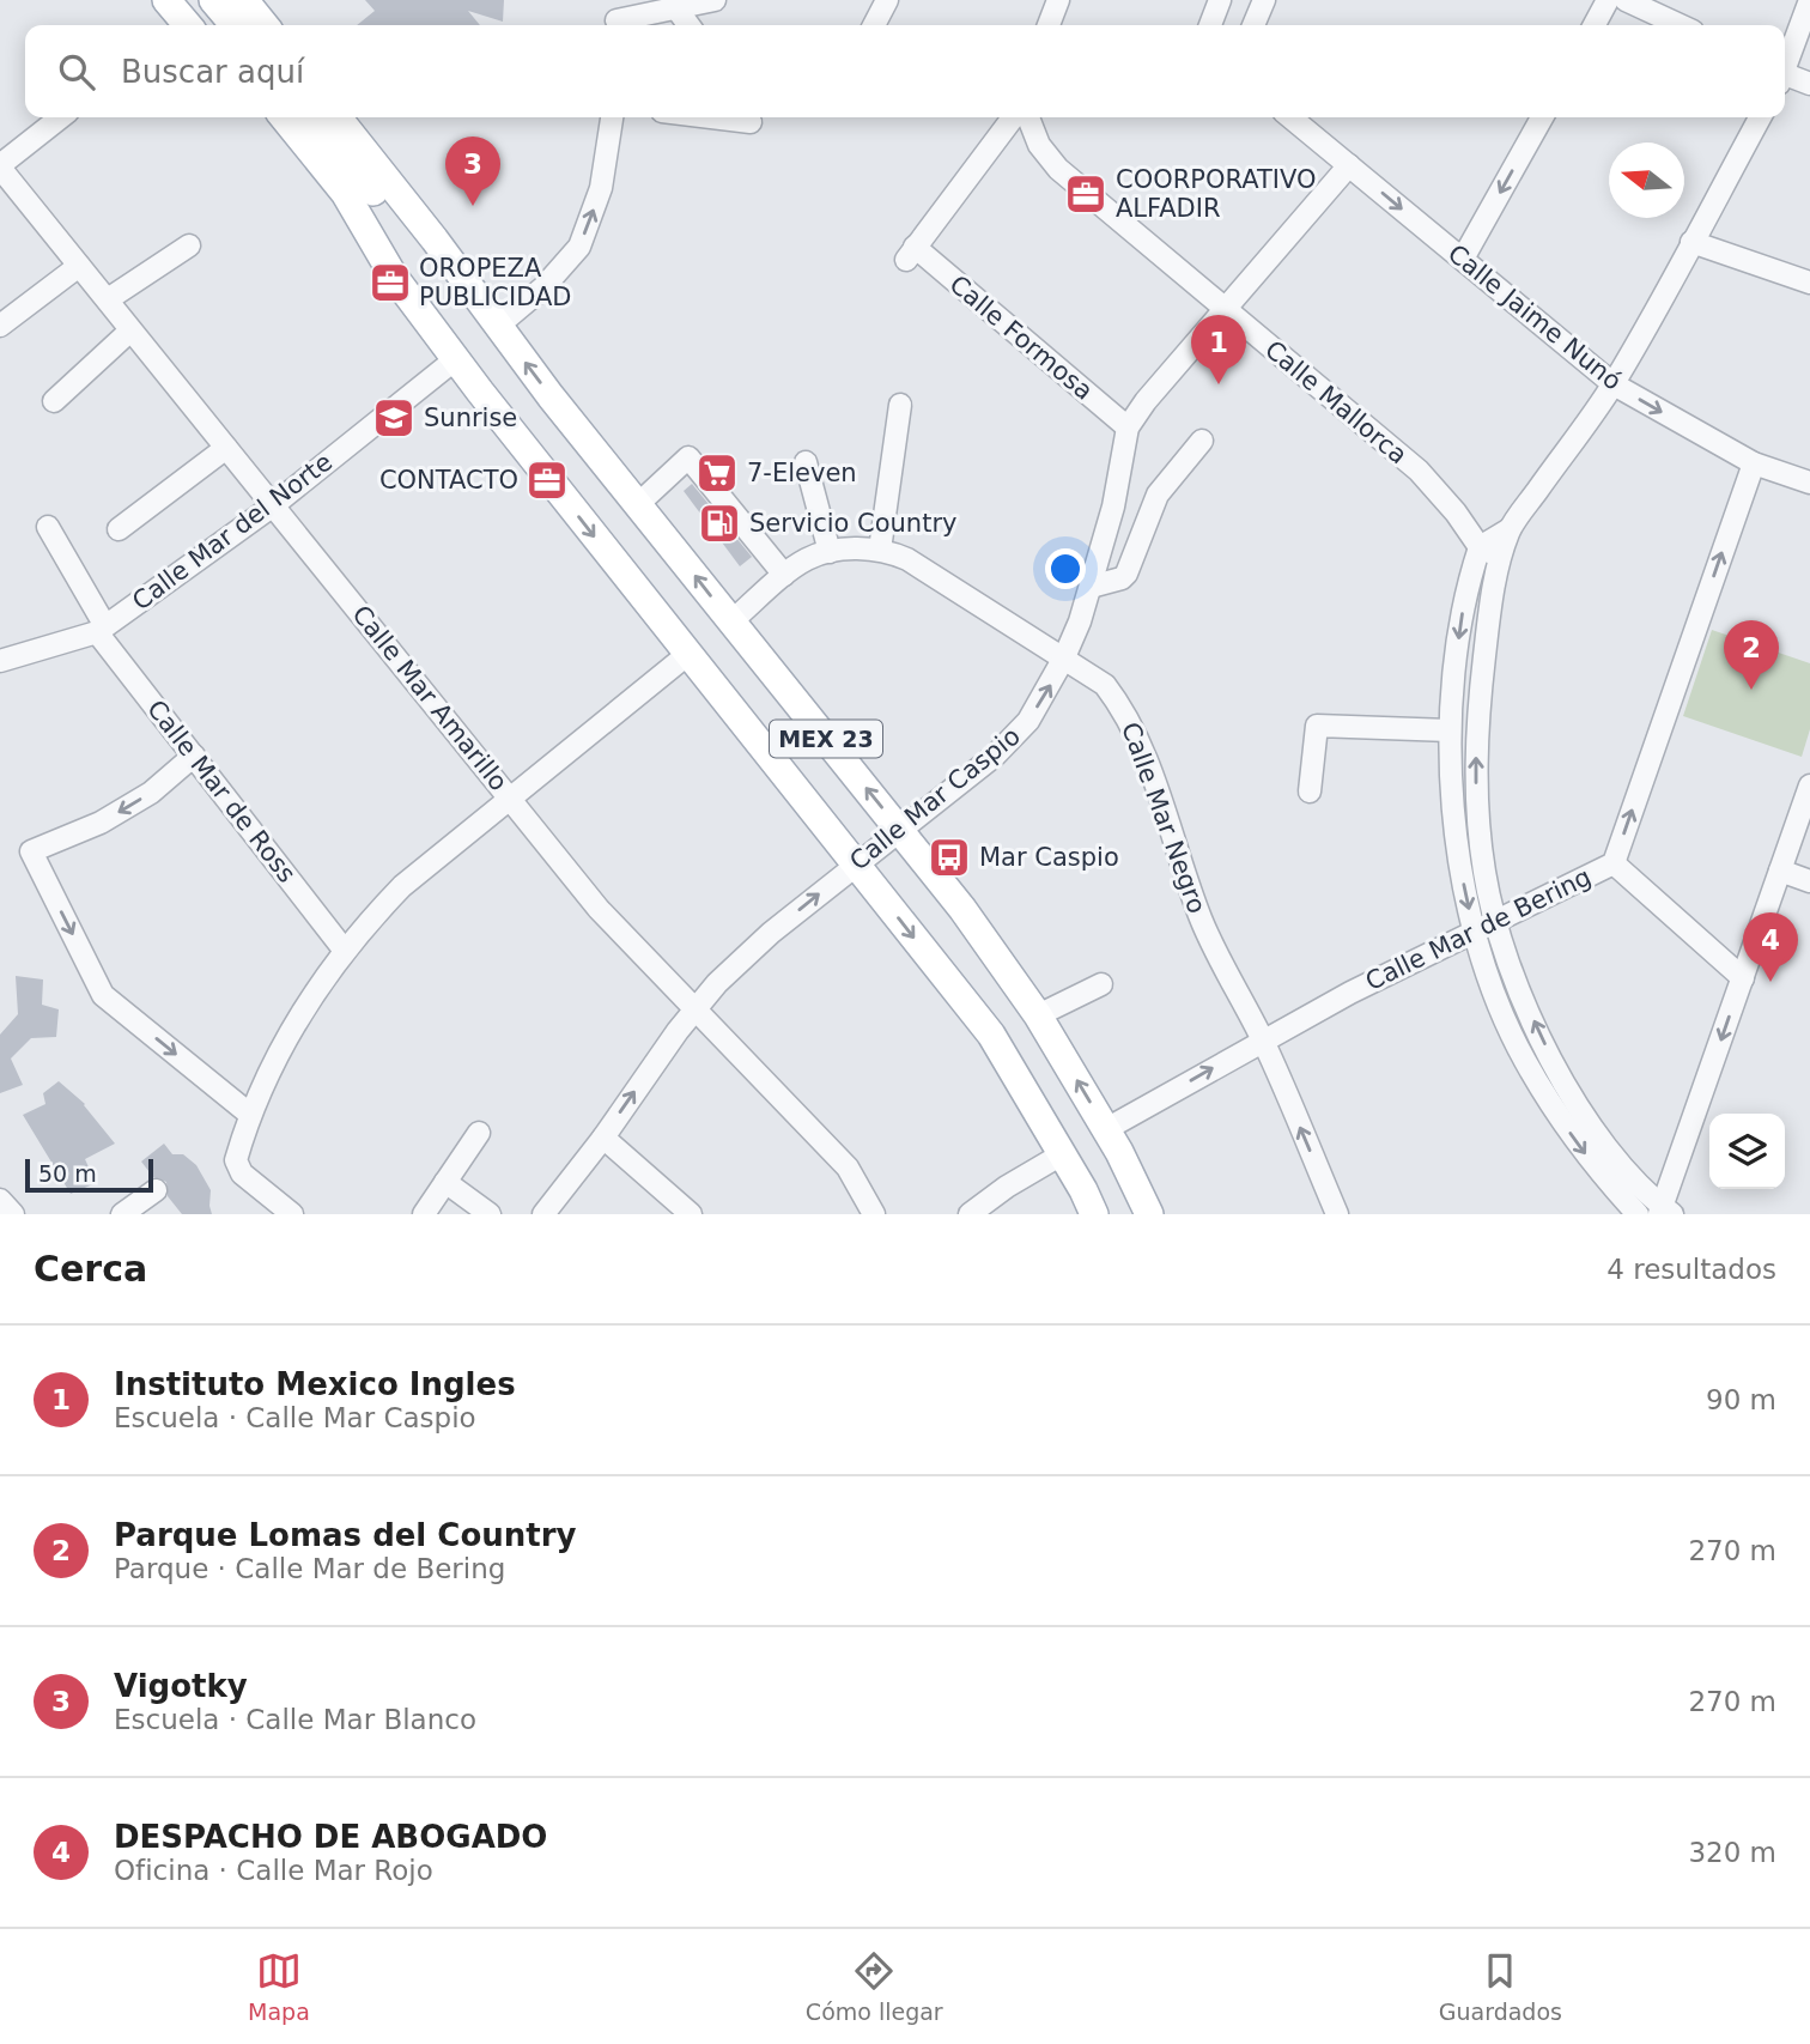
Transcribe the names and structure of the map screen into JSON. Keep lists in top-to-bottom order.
{
  "streets": {
    "main road": ["MEX 23"],
    "street": [
      "Calle Jaime Nunó",
      "Calle Formosa",
      "Calle Mallorca",
      "Calle Mar del Norte",
      "Calle Mar Amarillo",
      "Calle Mar de Ross",
      "Calle Mar Caspio",
      "Calle Mar Negro",
      "Calle Mar de Bering"
    ]
  },
  "crossings": [
    ["Calle Jaime Nunó", "Calle Mar Caspio"],
    ["Calle Jaime Nunó", "Calle Mar de Bering"],
    ["Calle Formosa", "Calle Mar Caspio"],
    ["Calle Mallorca", "Calle Mar Caspio"],
    ["Calle Mar del Norte", "Calle Mar Amarillo"],
    ["Calle Mar del Norte", "MEX 23"],
    ["Calle Mar del Norte", "Calle Mar de Ross"],
    ["Calle Mar Amarillo", "Calle Mar Caspio"],
    ["MEX 23", "Calle Mar Caspio"],
    ["MEX 23", "Calle Mar Negro"],
    ["MEX 23", "Calle Mar de Bering"],
    ["Calle Mar Caspio", "Calle Mar Negro"],
    ["Calle Mar Negro", "Calle Mar de Bering"]
  ],
  "one_way": ["Calle Mar Caspio"],
  "places": {
    "office": ["COORPORATIVO ALFADIR", "OROPEZA PUBLICIDAD", "CONTACTO"],
    "school or university": ["Sunrise"],
    "supermarket": ["7-Eleven"],
    "fuel station": ["Servicio Country"],
    "bus stop": ["Mar Caspio"]
  },
  "scale_bar": "50 m",
  "north": "left",
  "page": {
    "search": "Buscar aquí",
    "pins": [
      "3",
      "1",
      "2",
      "4"
    ],
    "scale": "50 m",
    "heading": ["Cerca", "4 resultados"],
    "list": [
      {
        "mark": "1",
        "name": "Instituto Mexico Ingles",
        "note": "Escuela · Calle Mar Caspio",
        "value": "90 m"
      },
      {
        "mark": "2",
        "name": "Parque Lomas del Country",
        "note": "Parque · Calle Mar de Bering",
        "value": "270 m"
      },
      {
        "mark": "3",
        "name": "Vigotky",
        "note": "Escuela · Calle Mar Blanco",
        "value": "270 m"
      },
      {
        "mark": "4",
        "name": "DESPACHO DE ABOGADO",
        "note": "Oficina · Calle Mar Rojo",
        "value": "320 m"
      }
    ],
    "nav": ["Mapa", "Cómo llegar", "Guardados"]
  }
}
